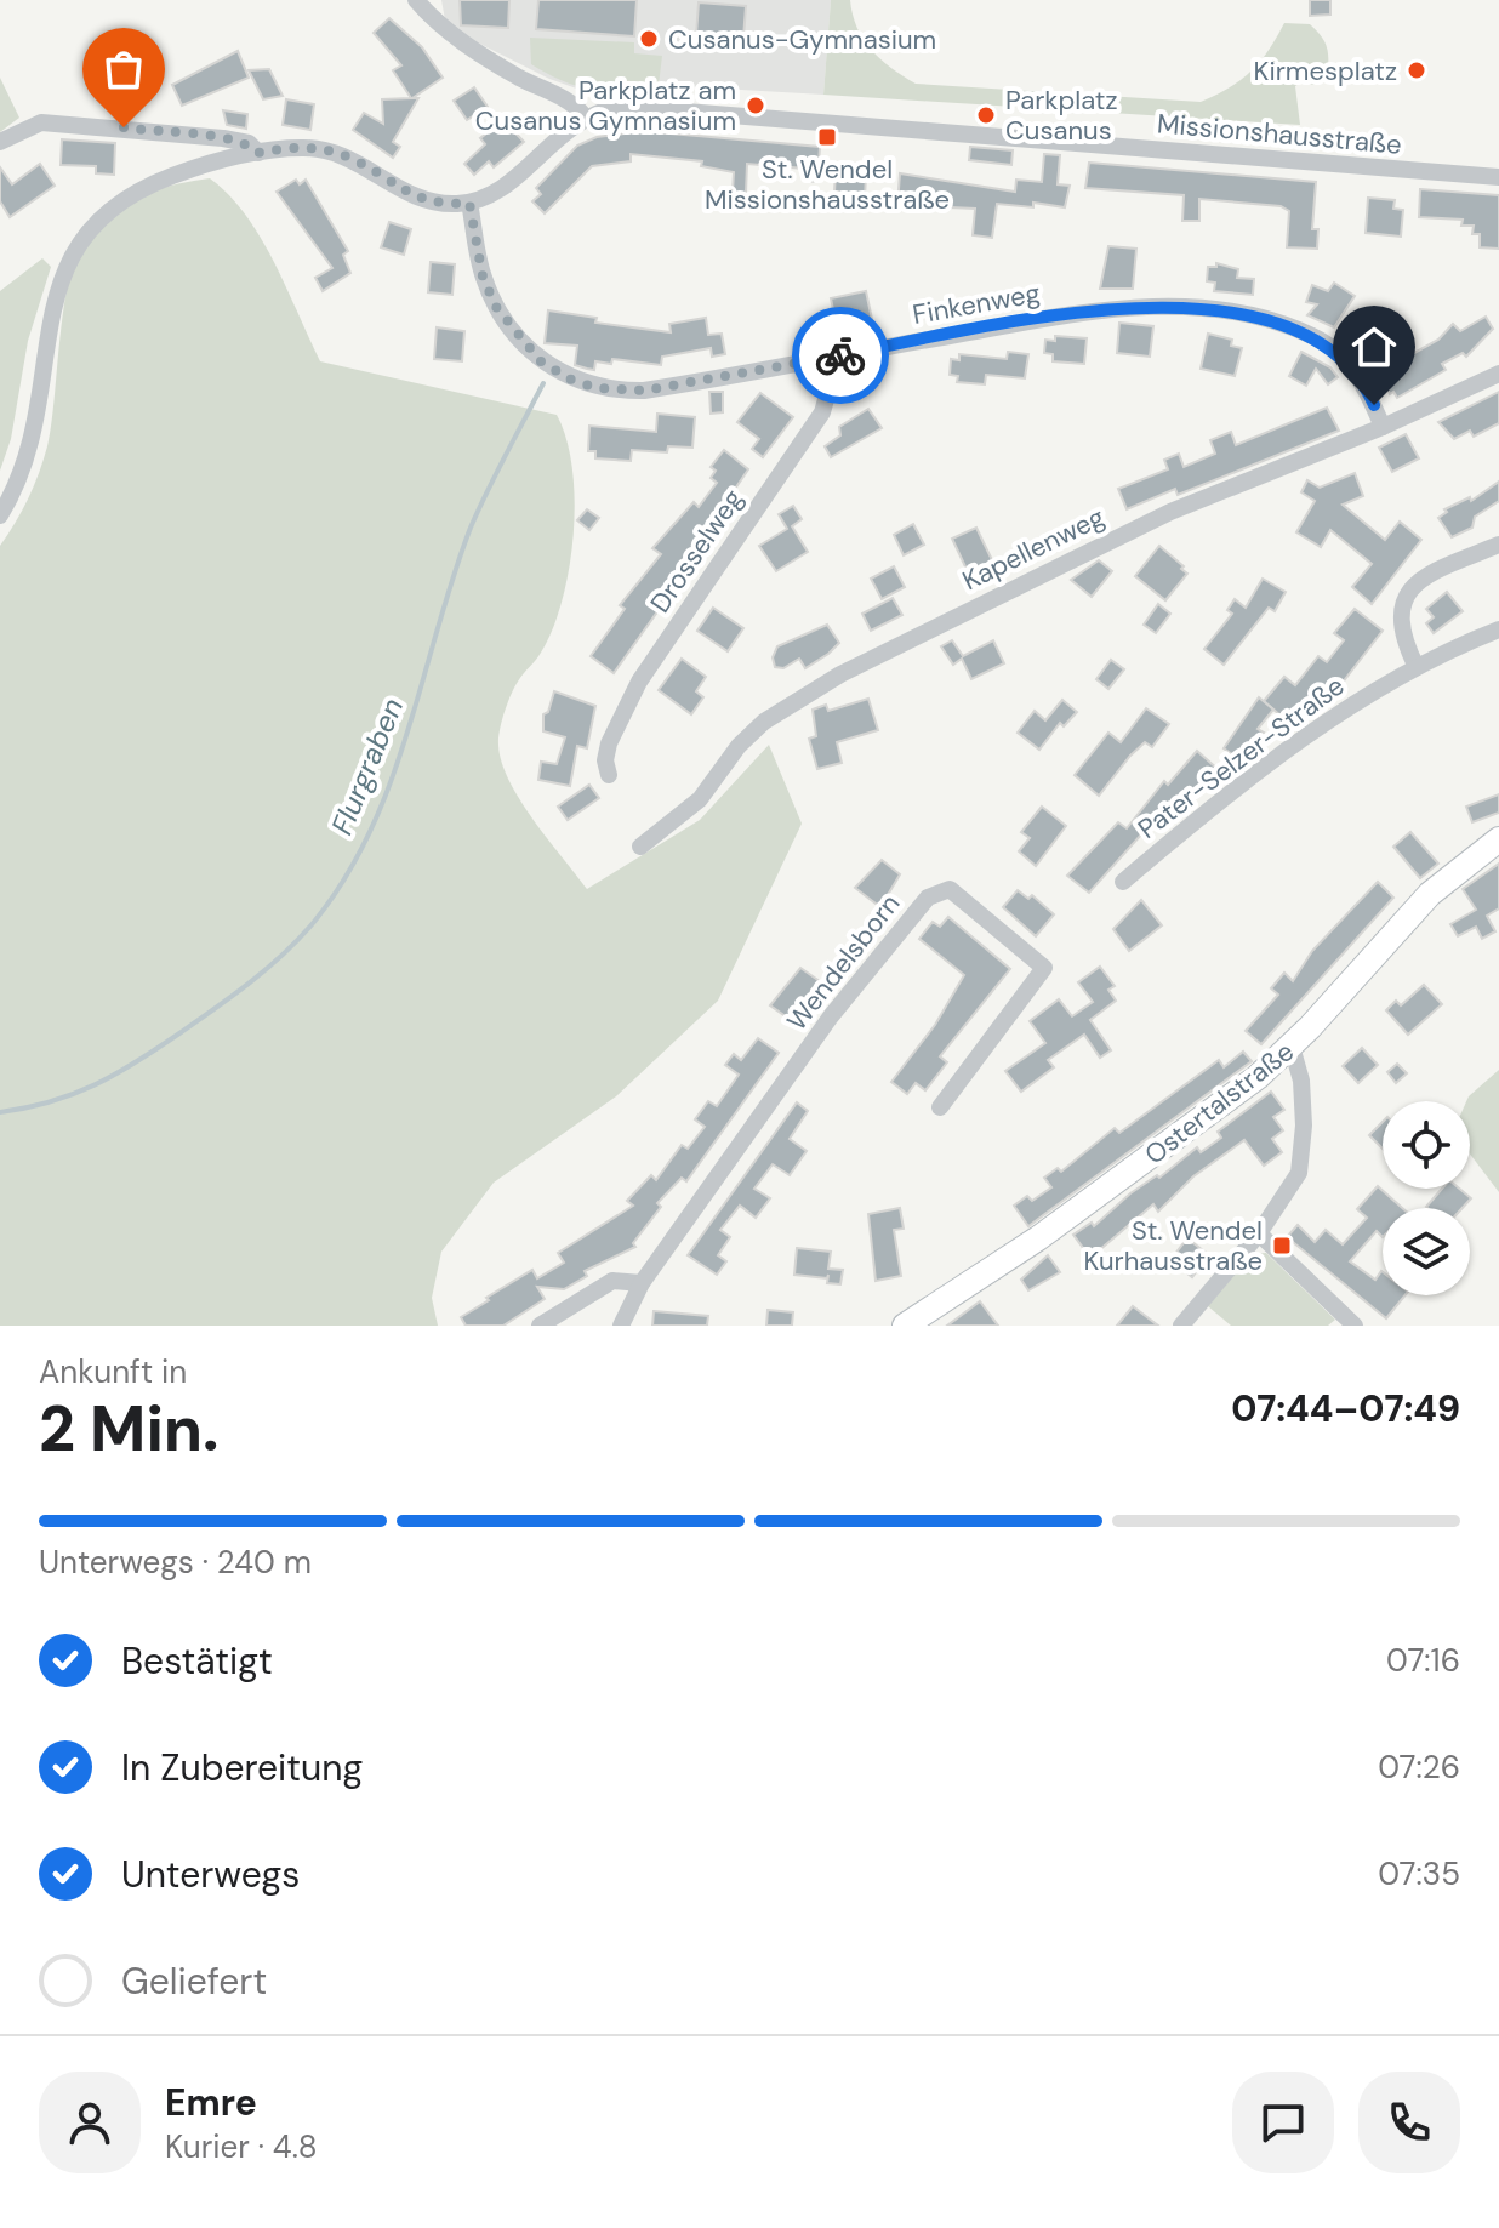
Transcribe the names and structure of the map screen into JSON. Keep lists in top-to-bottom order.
{
  "streets": {
    "street": [
      "Missionshausstraße",
      "Finkenweg",
      "Kapellenweg",
      "Drosselweg",
      "Pater-Selzer-Straße",
      "Wendelsborn",
      "Ostertalstraße"
    ]
  },
  "crossings": [
    ["Finkenweg", "Kapellenweg"],
    ["Finkenweg", "Drosselweg"]
  ],
  "water": ["Flurgraben"],
  "places": {
    "other": [
      "Cusanus-Gymnasium",
      "Kirmesplatz",
      "Parkplatz am Cusanus Gymnasium",
      "Parkplatz Cusanus"
    ],
    "transit": ["St. Wendel Missionshausstraße", "St. Wendel Kurhausstraße"]
  },
  "page": {
    "heading": ["2 Min.", "Ankunft in", "07:44–07:49"],
    "panel": ["Emre", "Kurier · 4.8"],
    "bar": "Unterwegs · 240 m",
    "list": [
      ["Bestätigt", "07:16"],
      ["In Zubereitung", "07:26"],
      ["Unterwegs", "07:35"],
      "Geliefert"
    ]
  }
}
